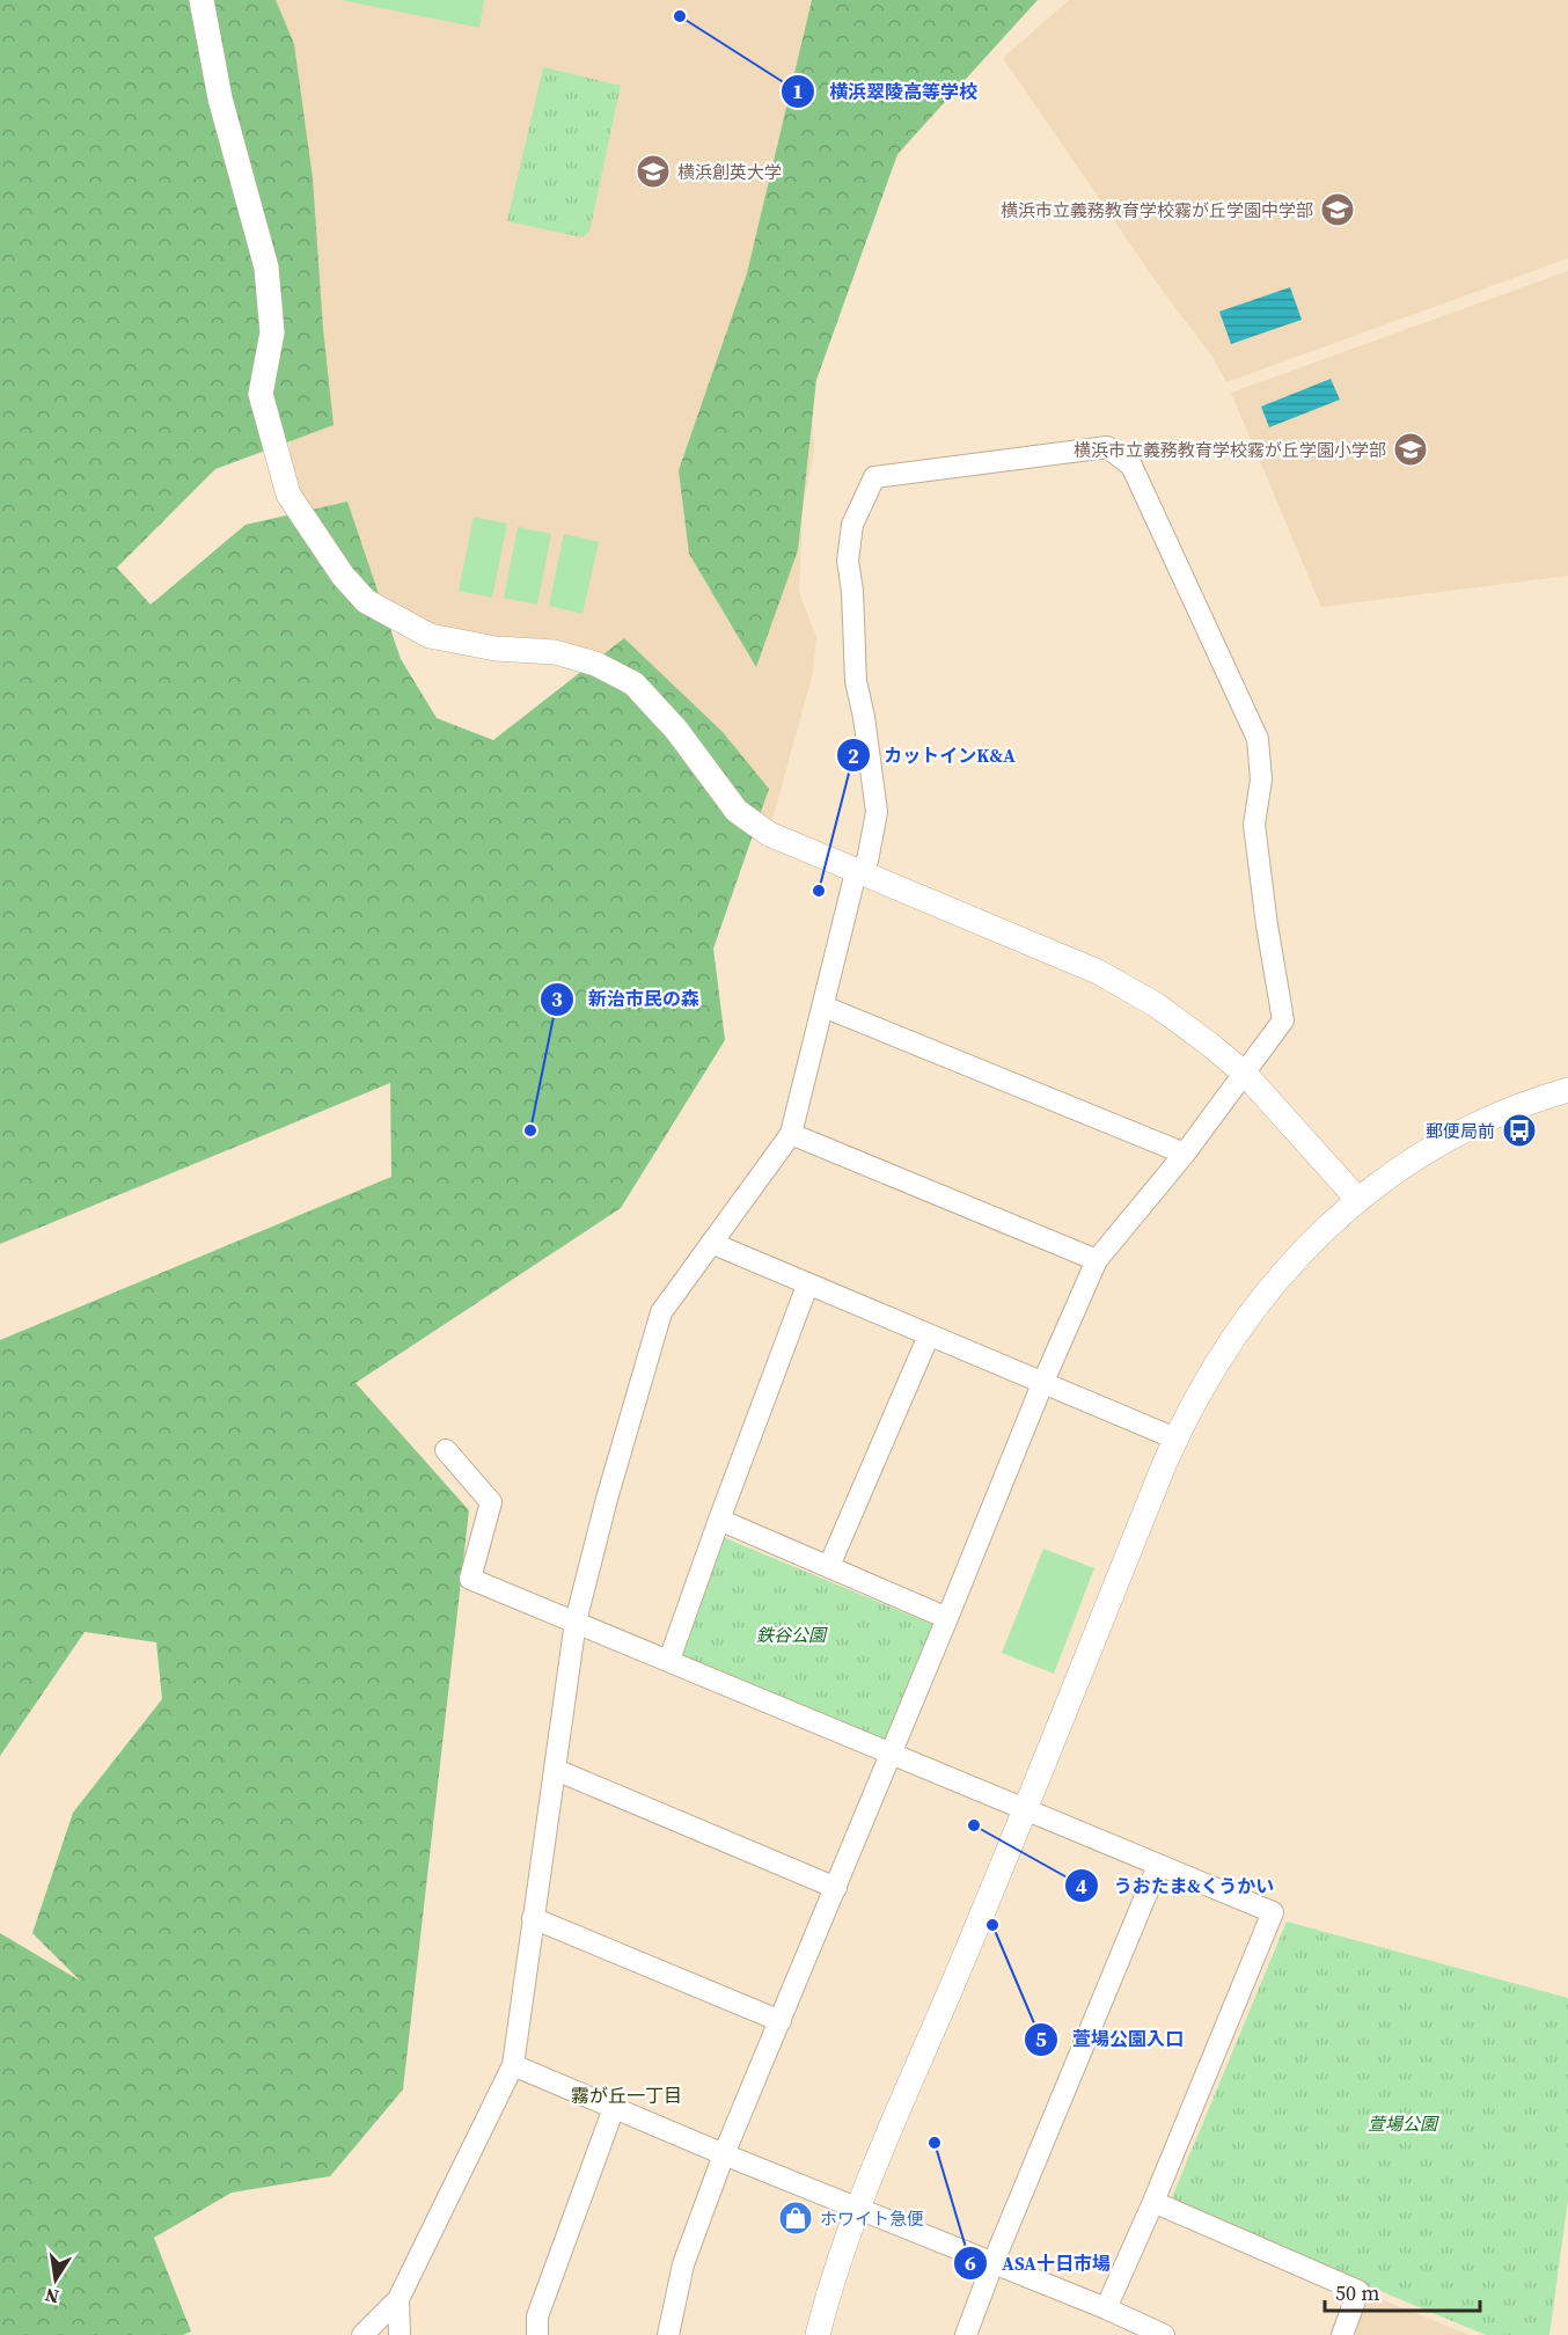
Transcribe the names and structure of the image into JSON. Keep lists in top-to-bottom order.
{
  "districts": ["霧が丘一丁目"],
  "parks": ["鉄谷公園", "萱場公園"],
  "places": {
    "other": [
      "横浜翠陵高等学校",
      "カットインK&A",
      "新治市民の森",
      "うおたま&くうかい",
      "萱場公園入口",
      "ASA十日市場"
    ],
    "school or university": ["横浜創英大学", "横浜市立義務教育学校霧が丘学園中学部", "横浜市立義務教育学校霧が丘学園小学部"],
    "bus stop": ["郵便局前"],
    "shop": ["ホワイト急便"]
  },
  "scale_bar": "50 m",
  "north": "bottom"
}
